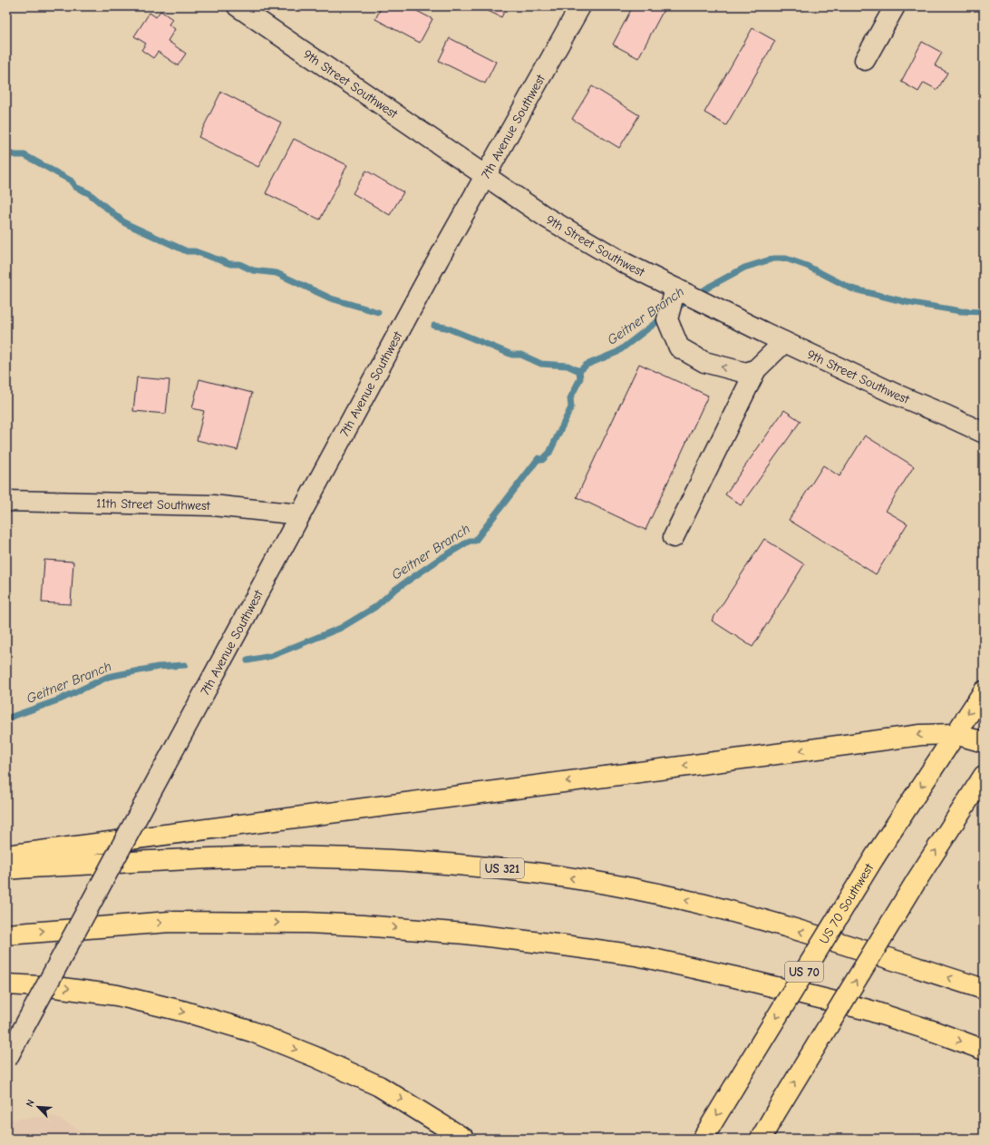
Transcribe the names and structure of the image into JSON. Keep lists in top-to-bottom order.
{
  "streets": {
    "main road": ["US 321", "US 70 Southwest", "US 70"],
    "street": ["9th Street Southwest", "7th Avenue Southwest", "11th Street Southwest"]
  },
  "crossings": [
    ["9th Street Southwest", "7th Avenue Southwest"],
    ["7th Avenue Southwest", "11th Street Southwest"]
  ],
  "water": ["Geitner Branch"],
  "north": "top left"
}
